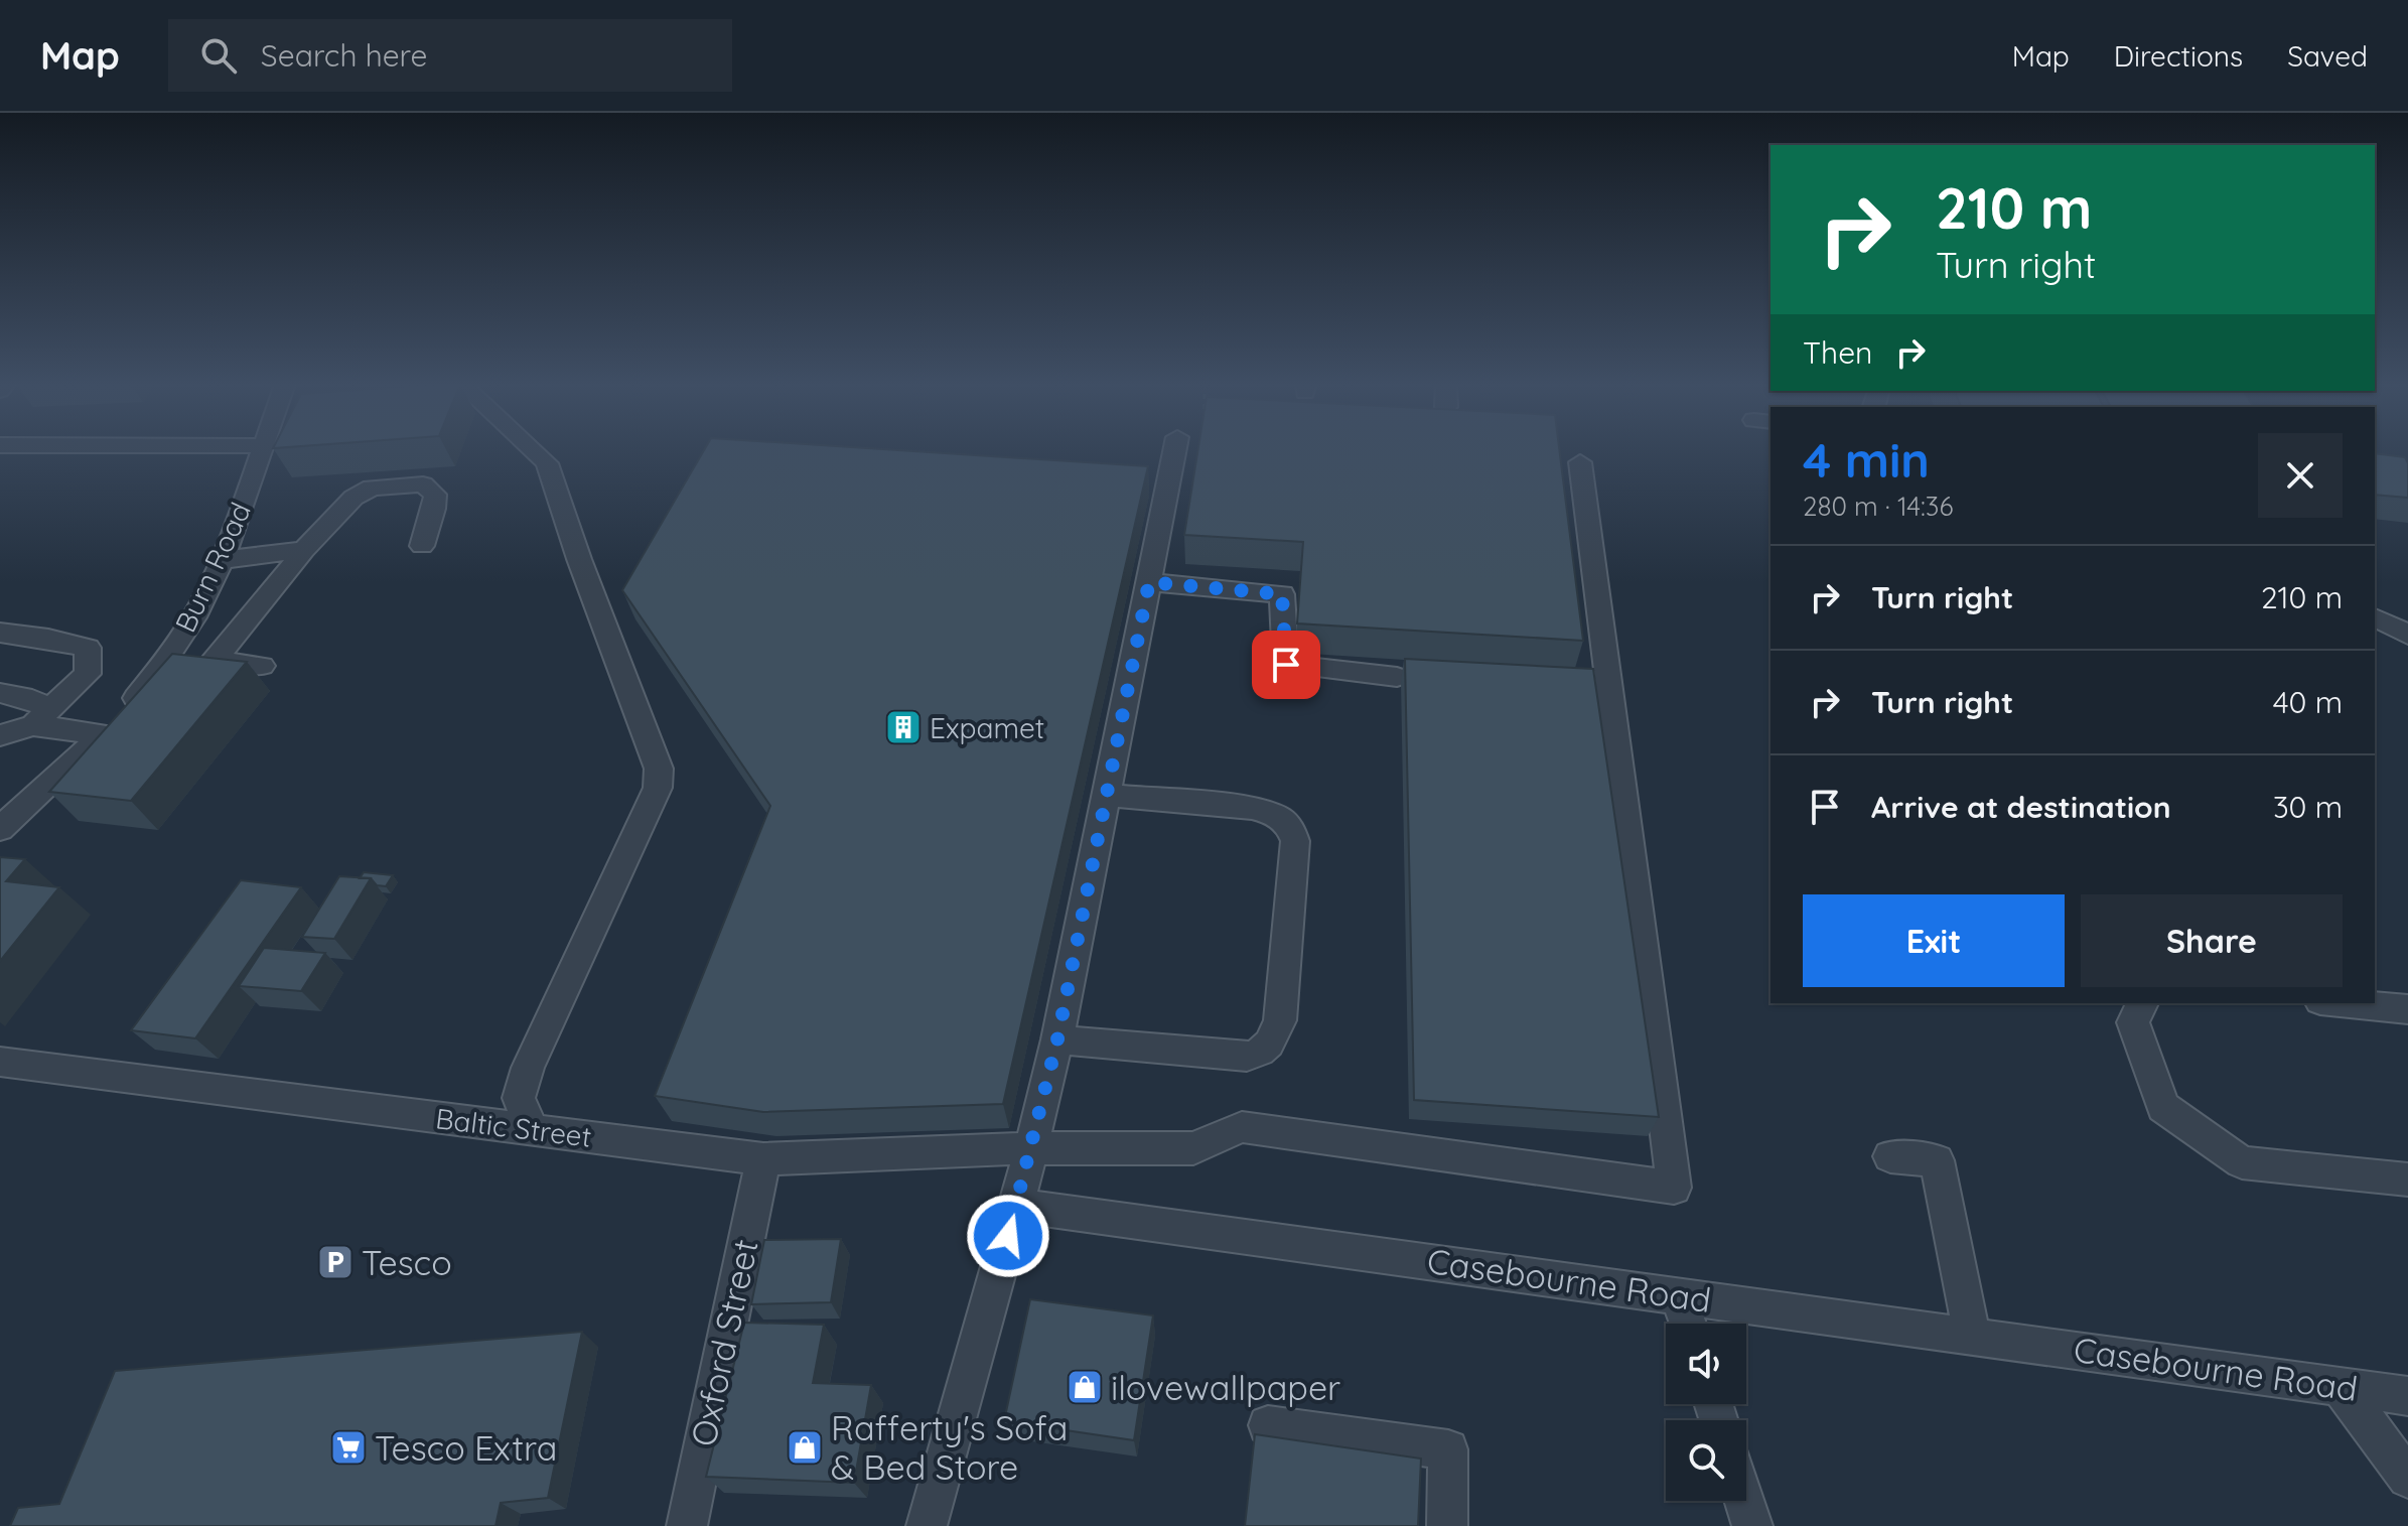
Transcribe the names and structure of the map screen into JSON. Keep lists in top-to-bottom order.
{
  "streets": {
    "street": [
      "Burn Road",
      "Baltic Street",
      "Casebourne Road",
      "Oxford Street"
    ]
  },
  "crossings": [
    ["Baltic Street", "Oxford Street"]
  ],
  "places": {
    "building": ["Expamet"],
    "parking": ["Tesco"],
    "shop": ["ilovewallpaper", "Rafferty's Sofa & Bed Store"],
    "supermarket": ["Tesco Extra"]
  },
  "page": {
    "header": "Map",
    "search": "Search here",
    "nav": ["Map", "Directions", "Saved"],
    "turn": ["210 m", "Turn right"],
    "then": "Then",
    "heading": ["4 min", "280 m · 14:36"],
    "list": [
      {
        "name": "Turn right",
        "value": "210 m"
      },
      {
        "name": "Turn right",
        "value": "40 m"
      },
      {
        "name": "Arrive at destination",
        "value": "30 m"
      }
    ],
    "buttons": ["Exit", "Share"]
  }
}
